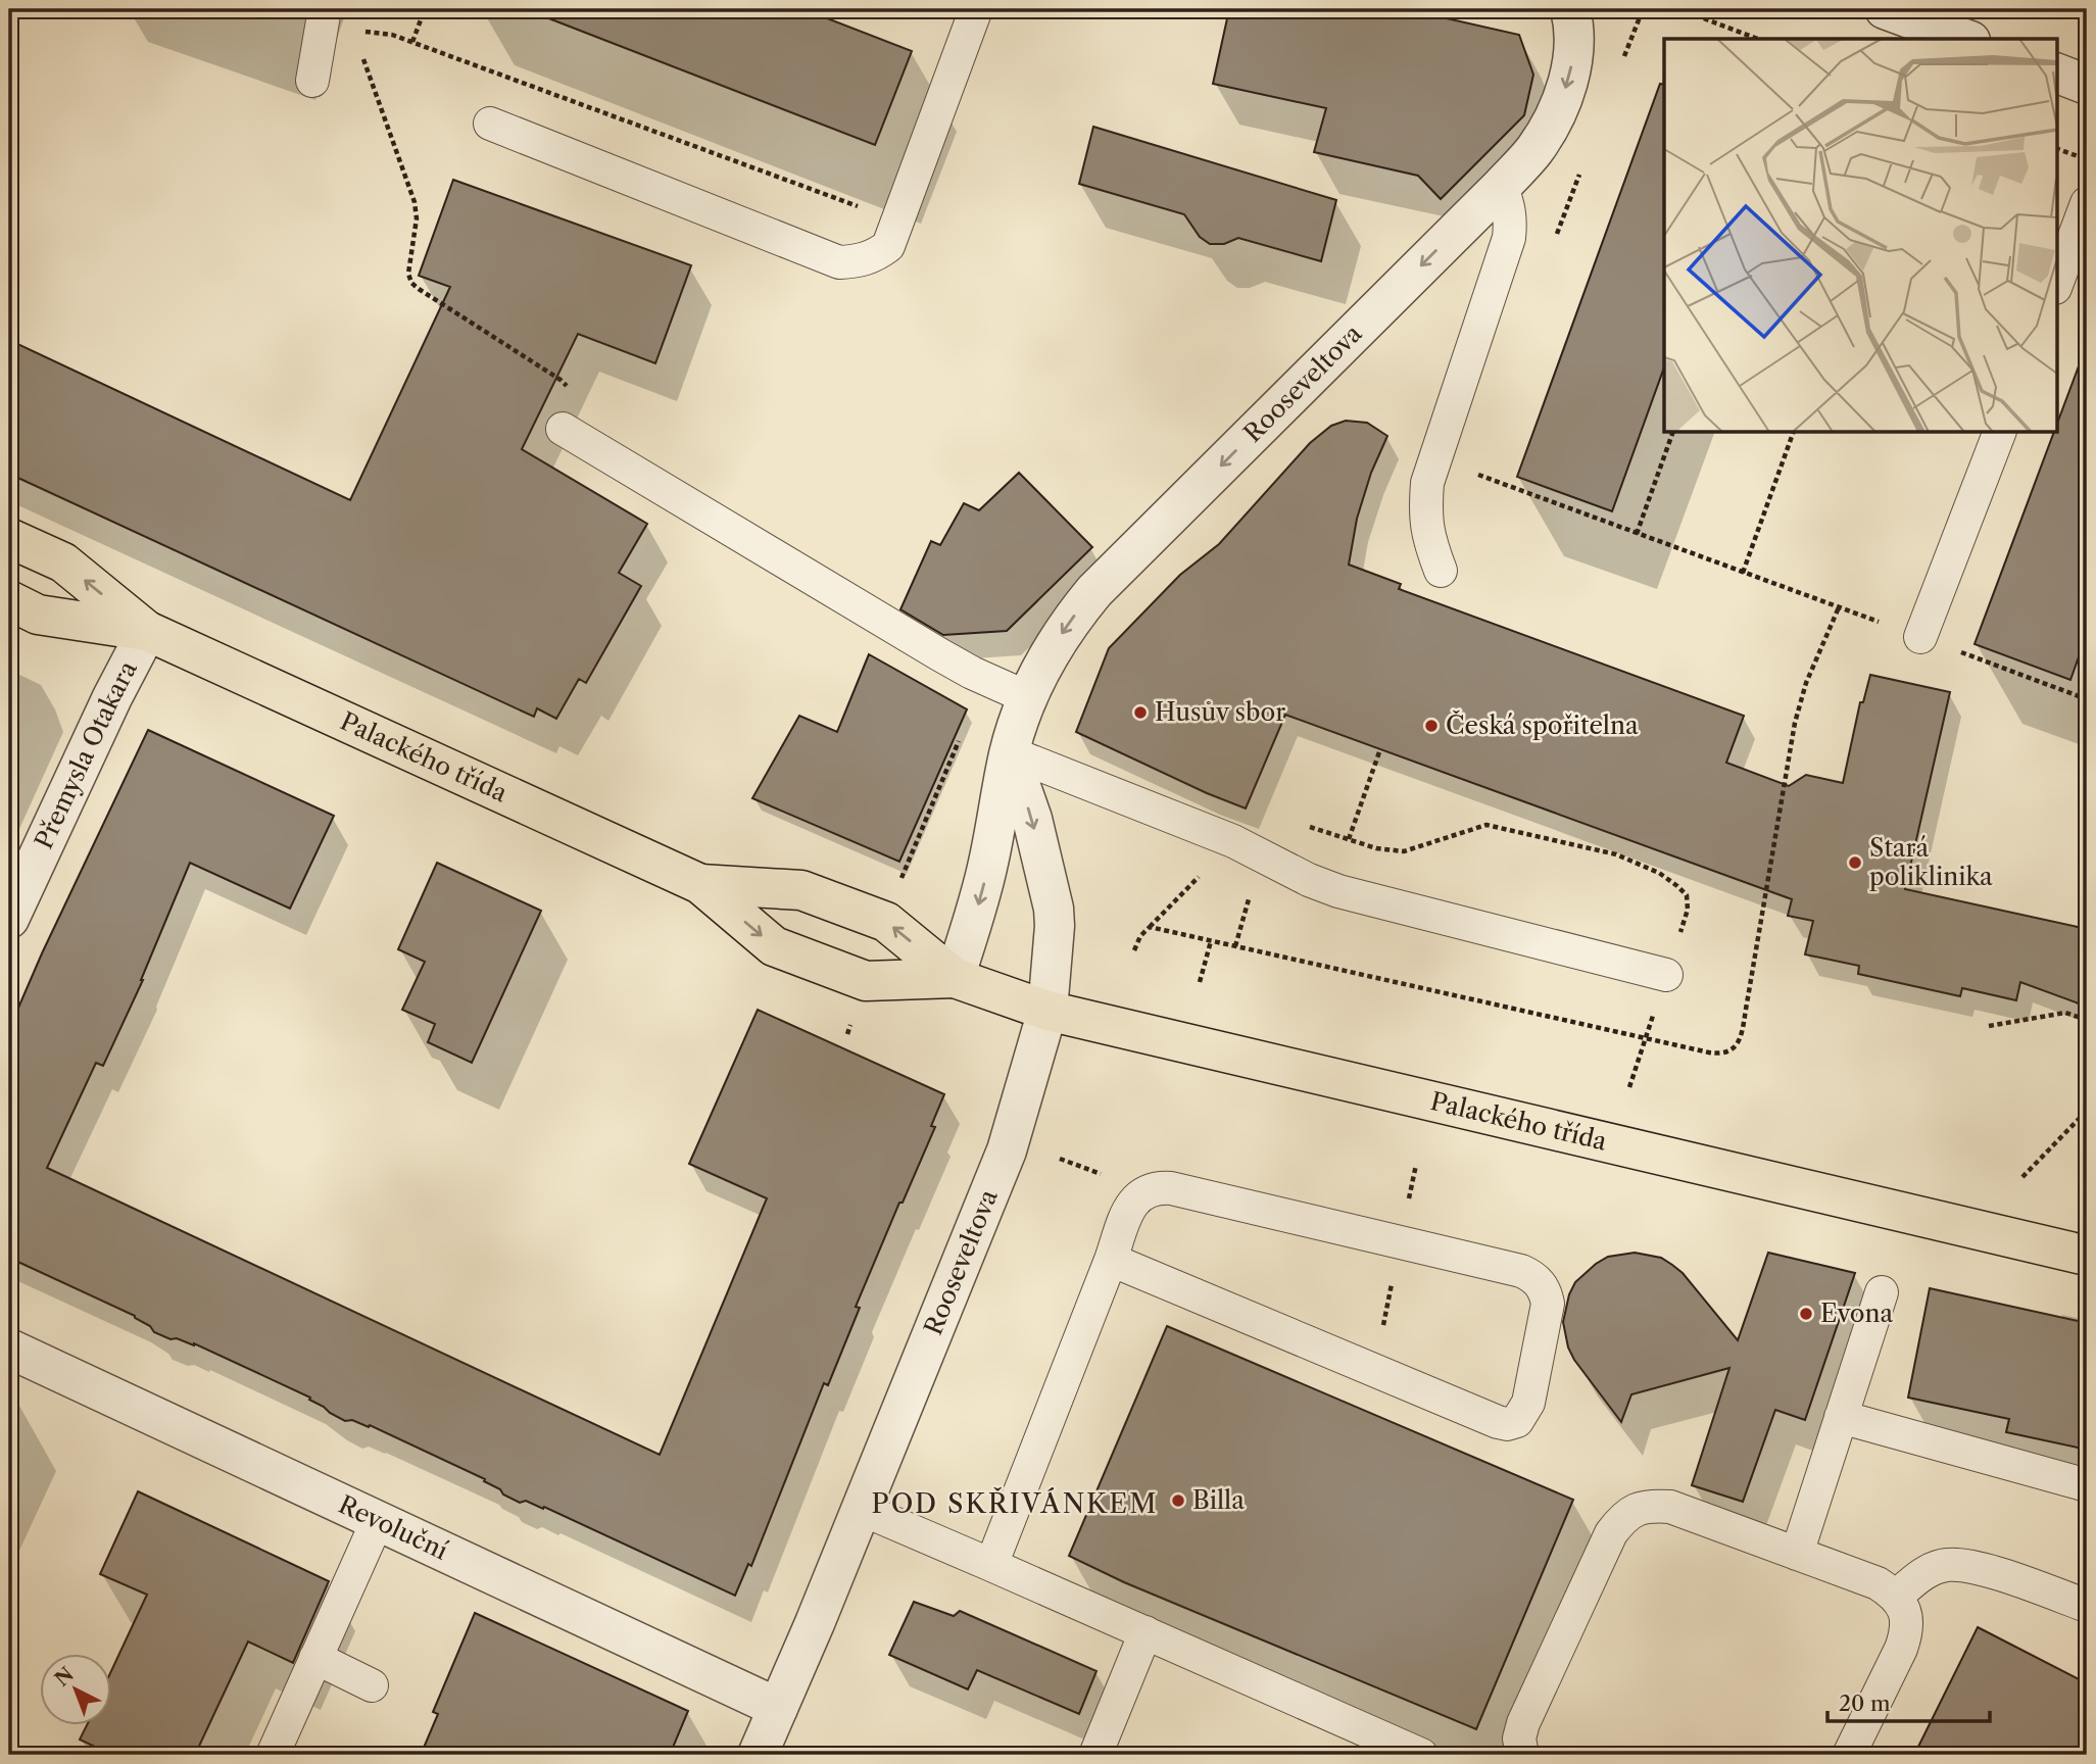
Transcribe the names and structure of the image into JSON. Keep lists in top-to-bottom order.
{
  "streets": {
    "main road": ["Palackého třída"],
    "street": ["Rooseveltova", "Přemysla Otakara", "Revoluční"]
  },
  "crossings": [
    ["Rooseveltova", "Palackého třída"],
    ["Rooseveltova", "Revoluční"],
    ["Přemysla Otakara", "Palackého třída"]
  ],
  "one_way": ["Rooseveltova"],
  "districts": ["POD SKŘIVÁNKEM"],
  "places": [
    "Husův sbor",
    "Česká spořitelna",
    "Stará poliklinika",
    "Evona",
    "Billa"
  ],
  "scale_bar": "20 m",
  "north": "top left"
}
